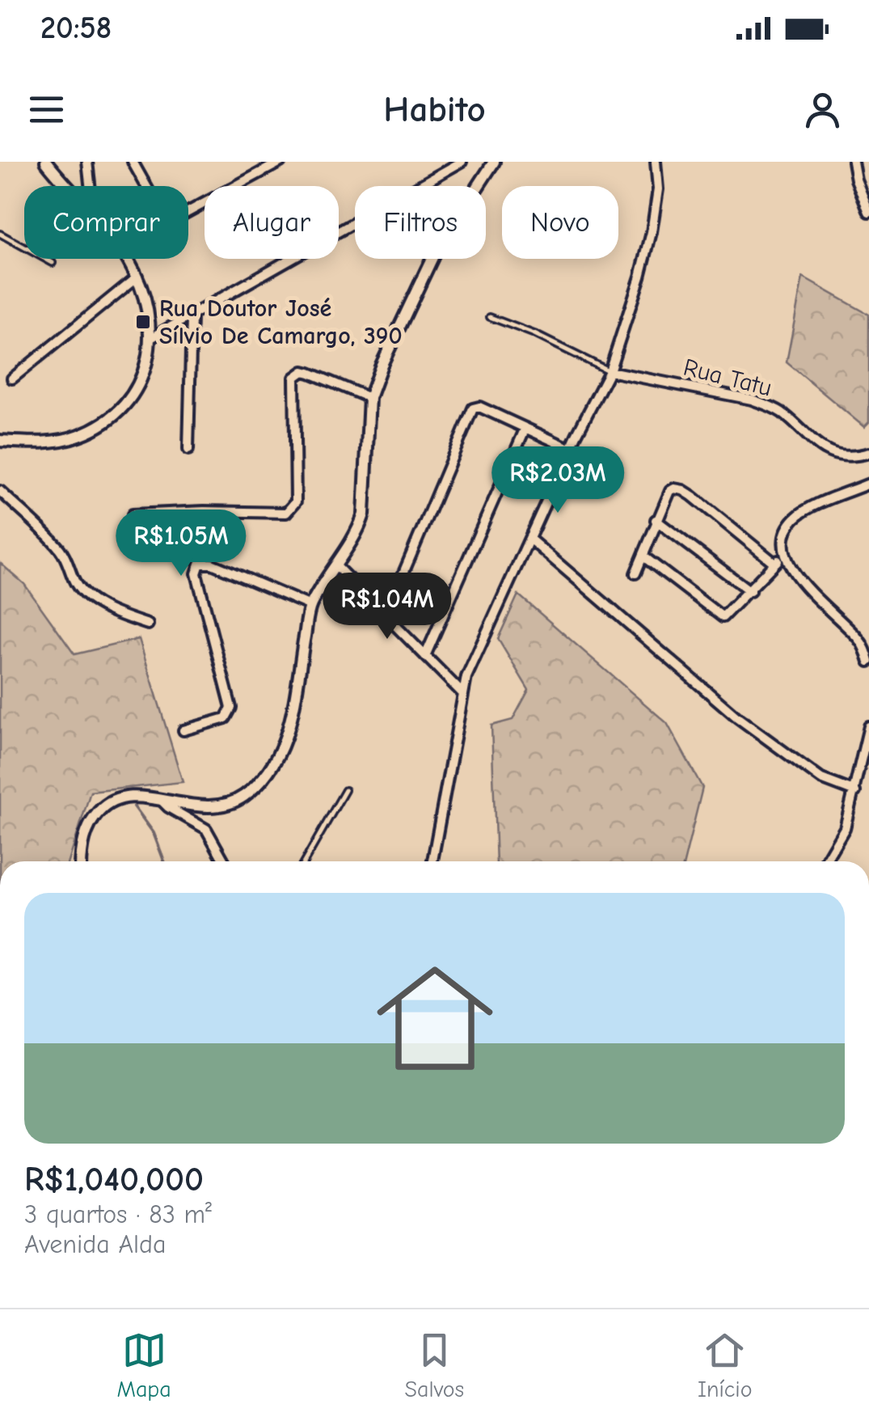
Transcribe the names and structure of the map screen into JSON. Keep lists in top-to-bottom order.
{
  "streets": {
    "street": ["Rua Tatu"]
  },
  "places": {
    "transit": ["Rua Doutor José Sílvio De Camargo, 390"]
  },
  "page": {
    "status": "20:58",
    "header": "Habito",
    "chip": [
      "Comprar",
      "Alugar",
      "Filtros",
      "Novo"
    ],
    "price": ["R$2.03M", "R$1.05M", "R$1.04M"],
    "list": [
      {
        "name": "R$1,040,000",
        "note": "3 quartos · 83 m² · Avenida Alda"
      }
    ],
    "tabs": ["Mapa", "Salvos", "Início"]
  }
}
